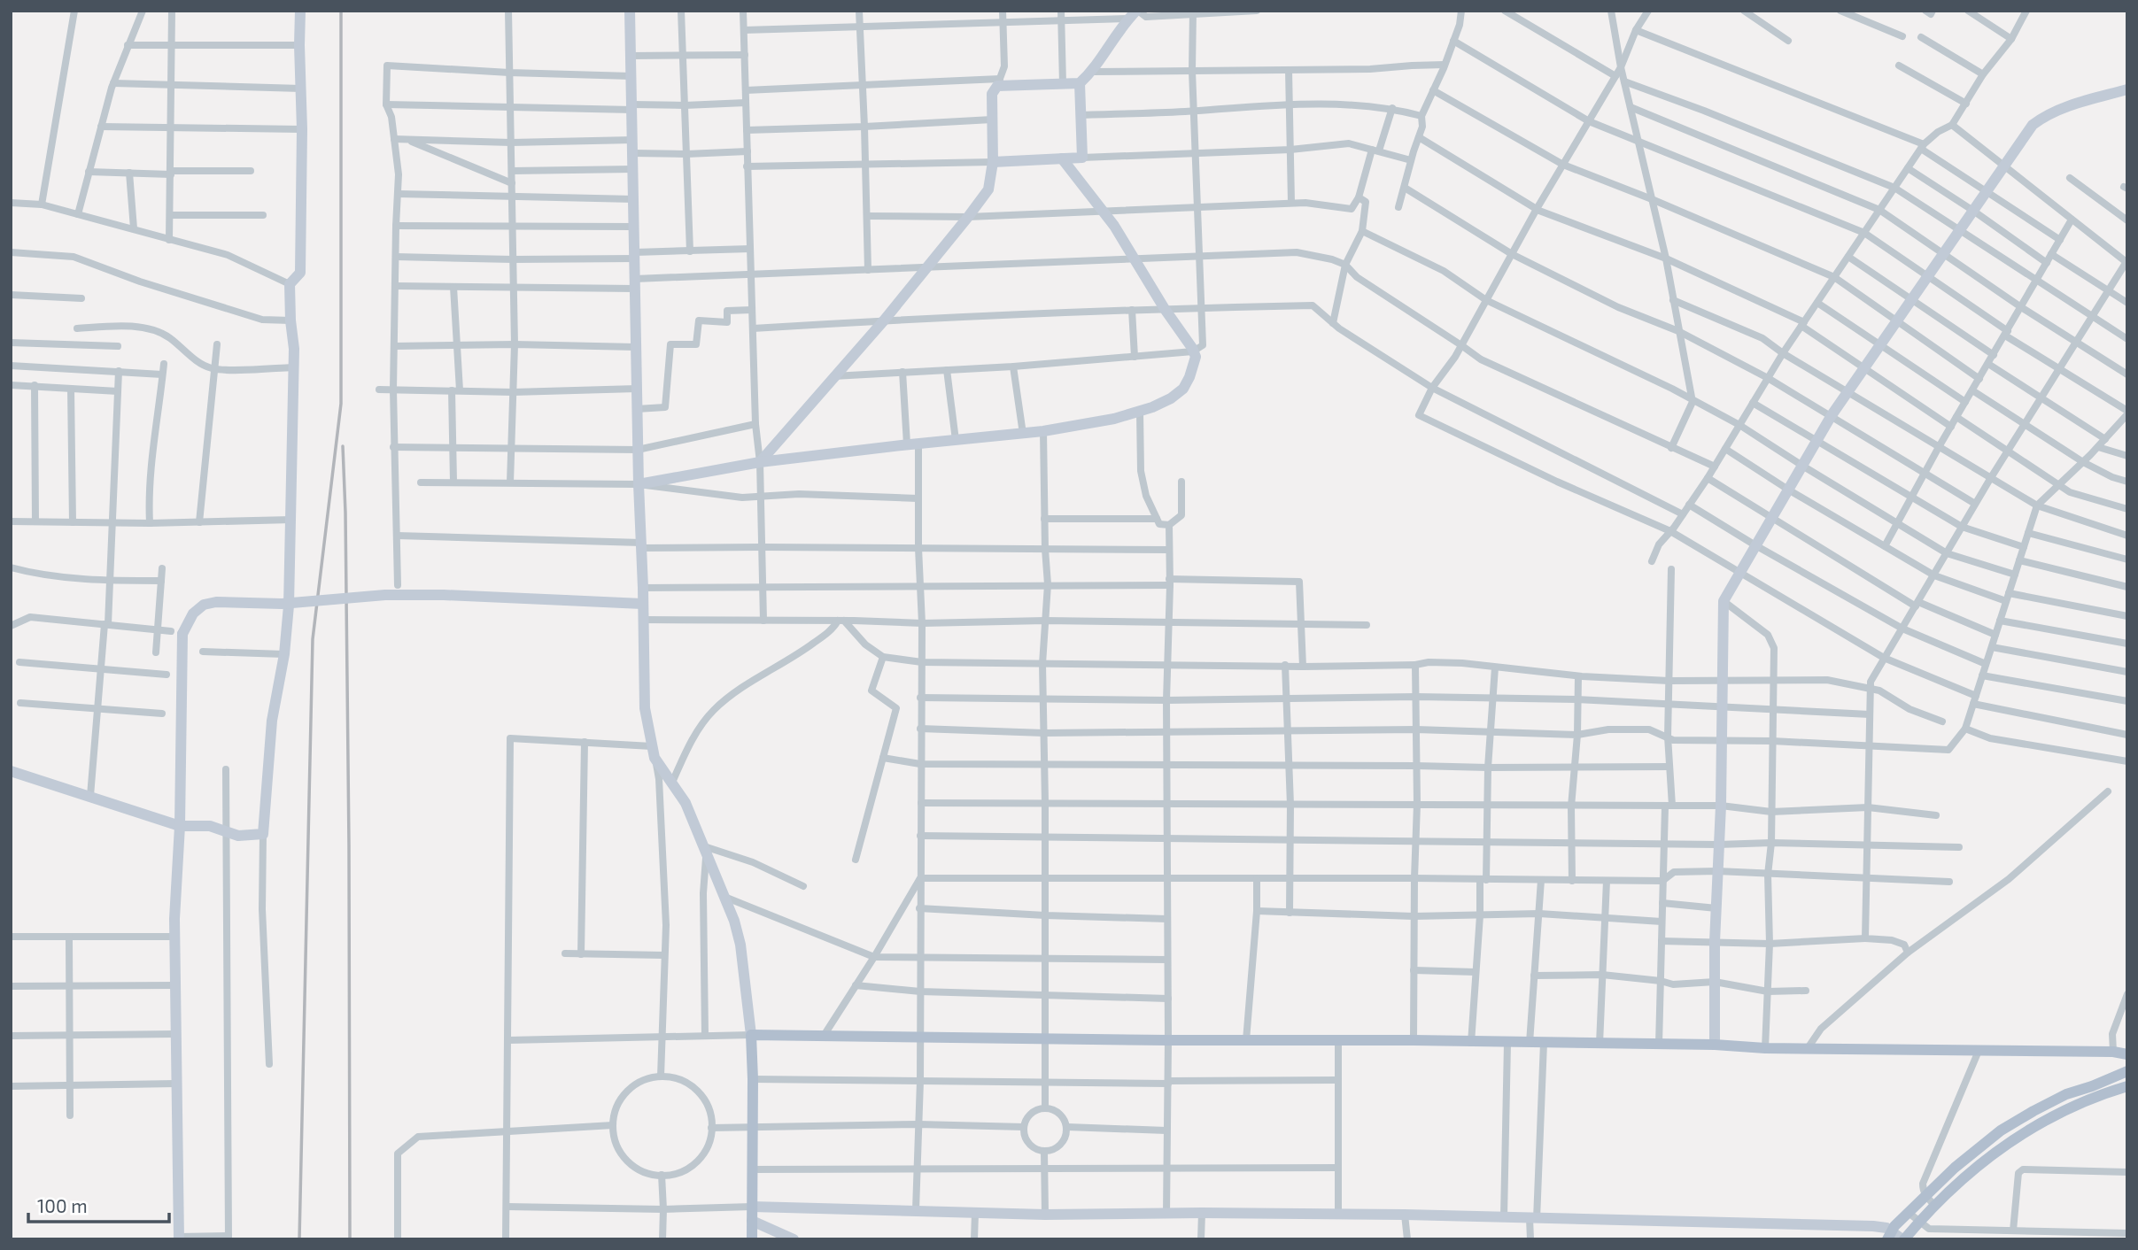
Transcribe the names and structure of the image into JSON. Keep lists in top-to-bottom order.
{
  "scale_bar": "100 m"
}
